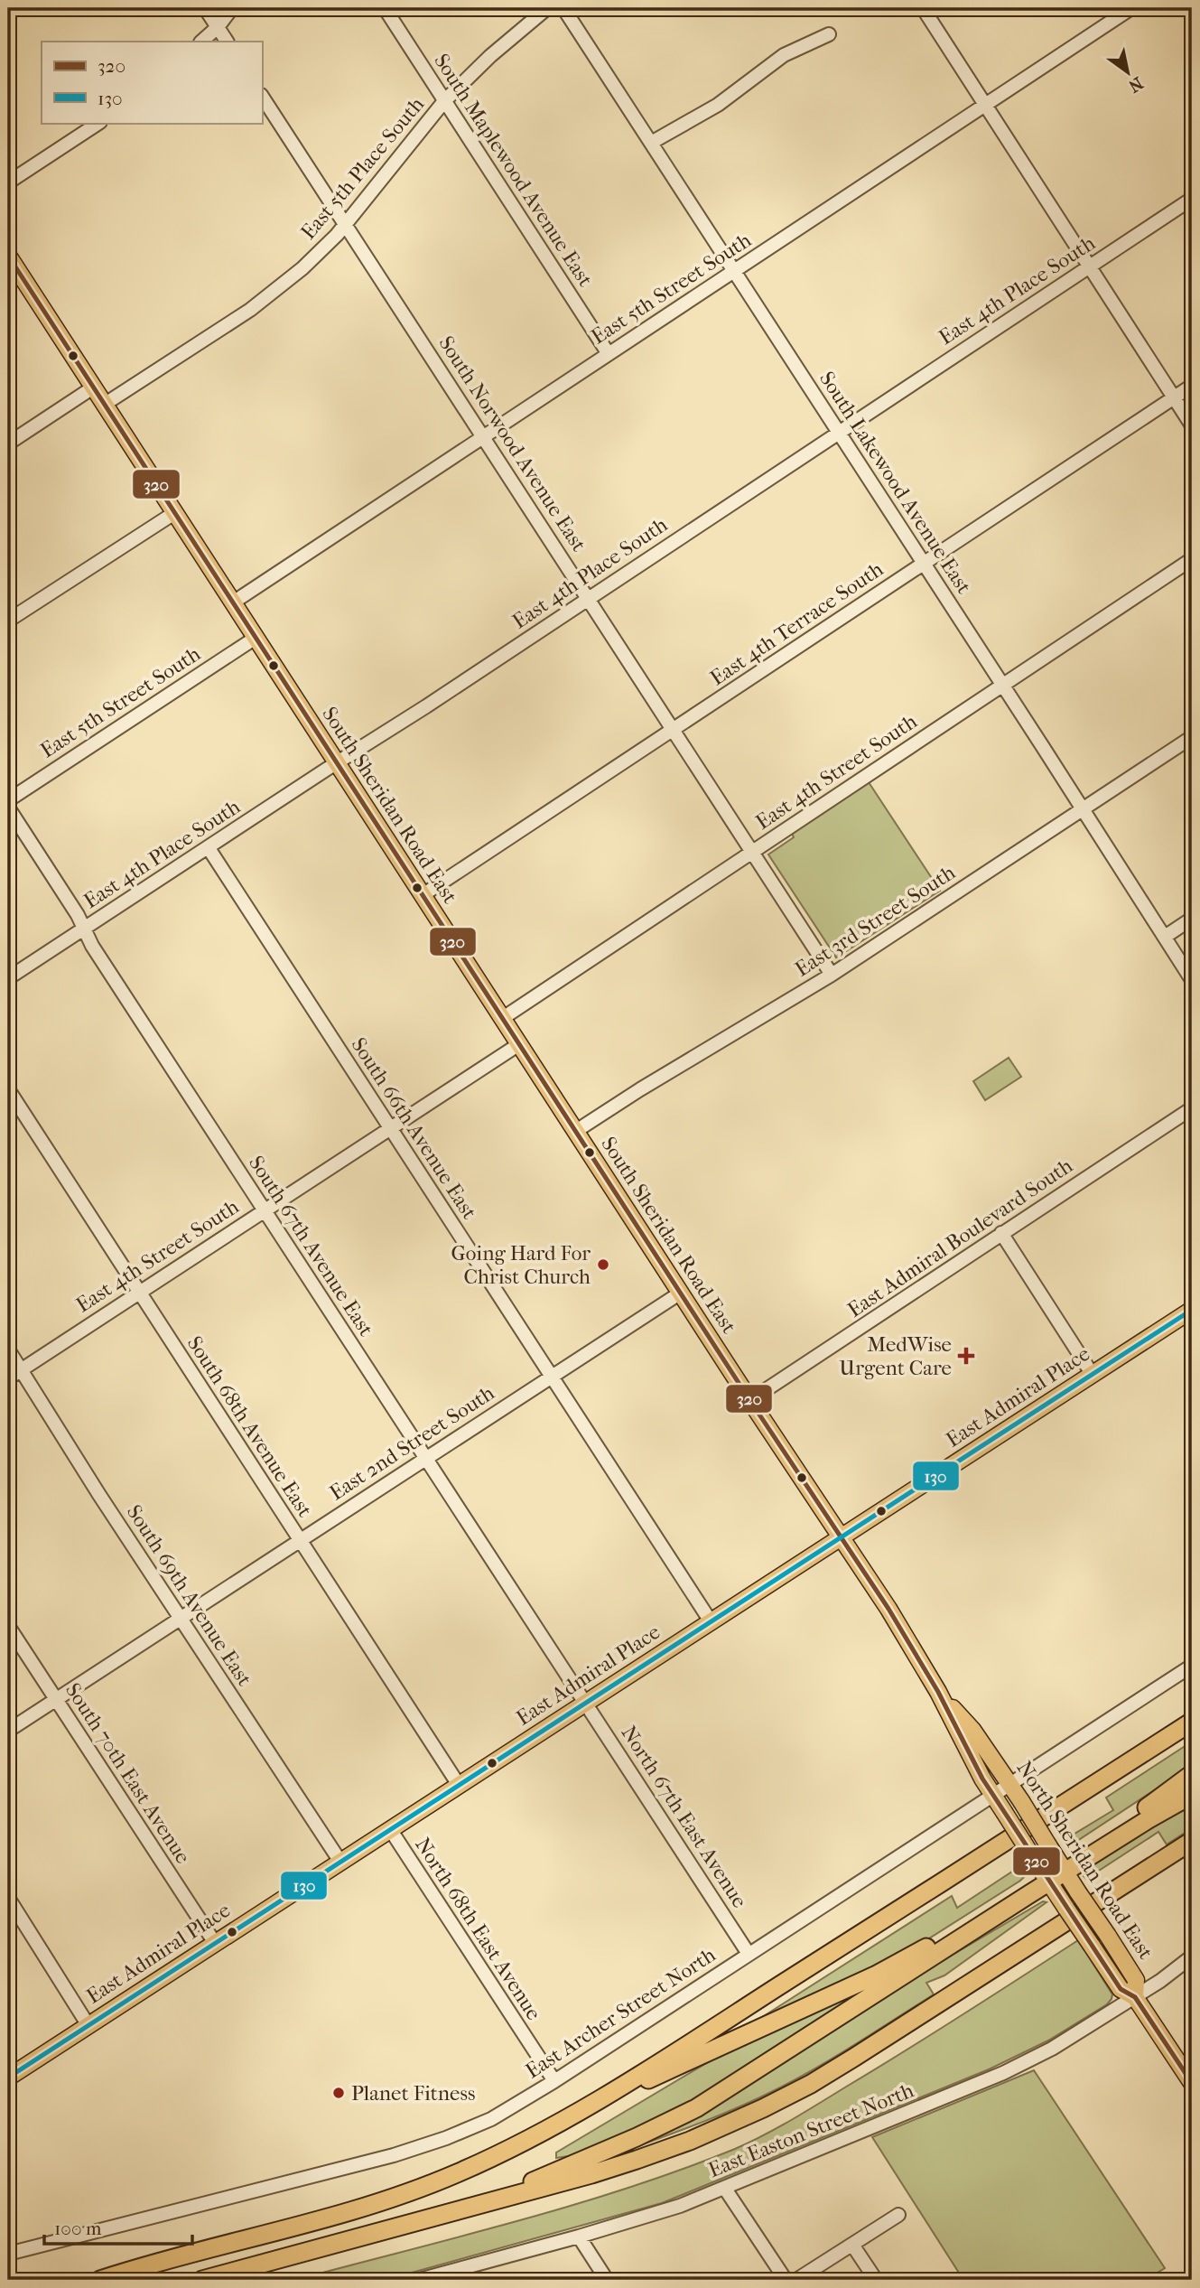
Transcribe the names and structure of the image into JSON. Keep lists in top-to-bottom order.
{
  "streets": {
    "main road": ["South Sheridan Road East", "East Admiral Place", "North Sheridan Road East"],
    "street": [
      "East 5th Place South",
      "South Maplewood Avenue East",
      "East 5th Street South",
      "East 4th Place South",
      "South Norwood Avenue East",
      "South Lakewood Avenue East",
      "East 4th Terrace South",
      "East 4th Street South",
      "East 3rd Street South",
      "South 66th Avenue East",
      "East Admiral Boulevard South",
      "South 67th Avenue East",
      "South 68th Avenue East",
      "East 2nd Street South",
      "South 69th Avenue East",
      "South 70th East Avenue",
      "North 67th East Avenue",
      "North 68th East Avenue",
      "East Archer Street North",
      "East Easton Street North"
    ]
  },
  "crossings": [
    ["East 5th Place South", "South Maplewood Avenue East"],
    ["East 5th Place South", "South Norwood Avenue East"],
    ["East 5th Place South", "South Sheridan Road East"],
    ["South Maplewood Avenue East", "East 5th Street South"],
    ["East 5th Street South", "South Norwood Avenue East"],
    ["East 5th Street South", "South Lakewood Avenue East"],
    ["East 5th Street South", "South Sheridan Road East"],
    ["East 4th Place South", "South Norwood Avenue East"],
    ["East 4th Place South", "South Lakewood Avenue East"],
    ["East 4th Place South", "South Sheridan Road East"],
    ["East 4th Place South", "South 66th Avenue East"],
    ["East 4th Place South", "South 67th Avenue East"],
    ["South Norwood Avenue East", "East 4th Terrace South"],
    ["South Norwood Avenue East", "East 4th Street South"],
    ["South Norwood Avenue East", "East 3rd Street South"],
    ["South Lakewood Avenue East", "East 4th Terrace South"],
    ["South Lakewood Avenue East", "East 4th Street South"],
    ["South Lakewood Avenue East", "East 3rd Street South"],
    ["East 4th Terrace South", "South Sheridan Road East"],
    ["East 4th Street South", "South Sheridan Road East"],
    ["East 4th Street South", "South 66th Avenue East"],
    ["East 4th Street South", "South 67th Avenue East"],
    ["East 4th Street South", "South 68th Avenue East"],
    ["East 4th Street South", "South 69th Avenue East"],
    ["South Sheridan Road East", "East 3rd Street South"],
    ["South Sheridan Road East", "East Admiral Boulevard South"],
    ["South Sheridan Road East", "East Admiral Place"],
    ["South Sheridan Road East", "East 2nd Street South"],
    ["South Sheridan Road East", "North Sheridan Road East"],
    ["South 66th Avenue East", "East Admiral Place"],
    ["South 66th Avenue East", "East 2nd Street South"],
    ["South 67th Avenue East", "East Admiral Place"],
    ["South 67th Avenue East", "East 2nd Street South"],
    ["South 67th Avenue East", "North 67th East Avenue"],
    ["East Admiral Place", "South 68th Avenue East"],
    ["East Admiral Place", "South 69th Avenue East"],
    ["East Admiral Place", "South 70th East Avenue"],
    ["East Admiral Place", "North 67th East Avenue"],
    ["East Admiral Place", "North Sheridan Road East"],
    ["East Admiral Place", "North 68th East Avenue"],
    ["South 68th Avenue East", "East 2nd Street South"],
    ["East 2nd Street South", "South 69th Avenue East"],
    ["East 2nd Street South", "South 70th East Avenue"],
    ["North 67th East Avenue", "East Archer Street North"],
    ["North Sheridan Road East", "East Archer Street North"],
    ["North Sheridan Road East", "East Easton Street North"],
    ["North 68th East Avenue", "East Archer Street North"]
  ],
  "places": {
    "other": ["Going Hard For Christ Church", "Planet Fitness"],
    "health": ["MedWise Urgent Care"]
  },
  "lines": ["transit line 320", "transit line 130"],
  "legend": ["320", "130"],
  "scale_bar": "100 m",
  "north": "bottom right"
}
